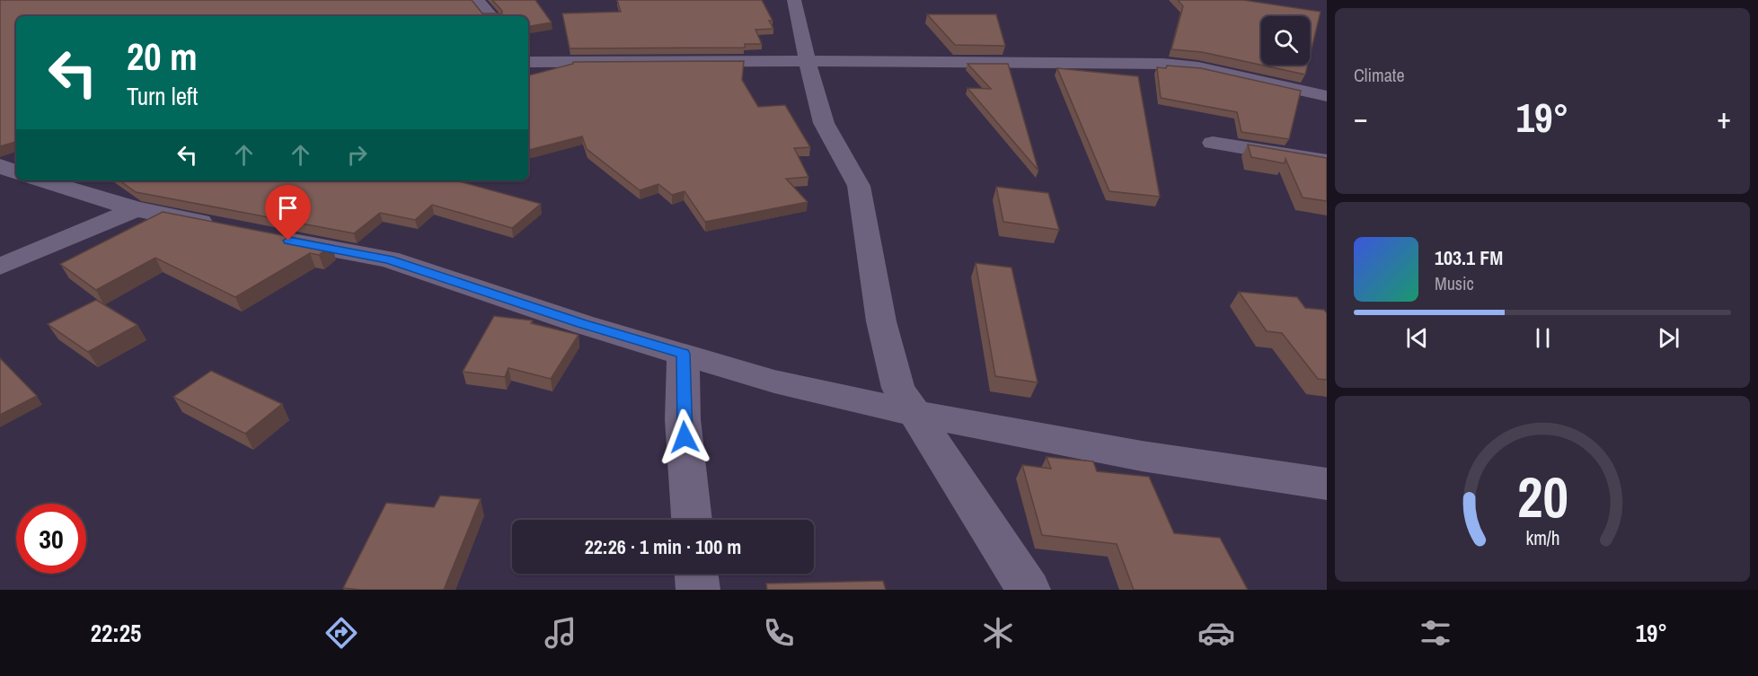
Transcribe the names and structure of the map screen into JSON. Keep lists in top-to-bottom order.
{
  "page": {
    "tile": "Climate",
    "turn": ["20 m", "Turn left"],
    "heat": ["−", "19°", "+"],
    "song": ["103.1 FM", "Music"],
    "limit": "30",
    "trip": "22:26 · 1 min · 100 m",
    "tabs": ["22:25", "19°"],
    "gauge": ["20", "km/h"]
  }
}
